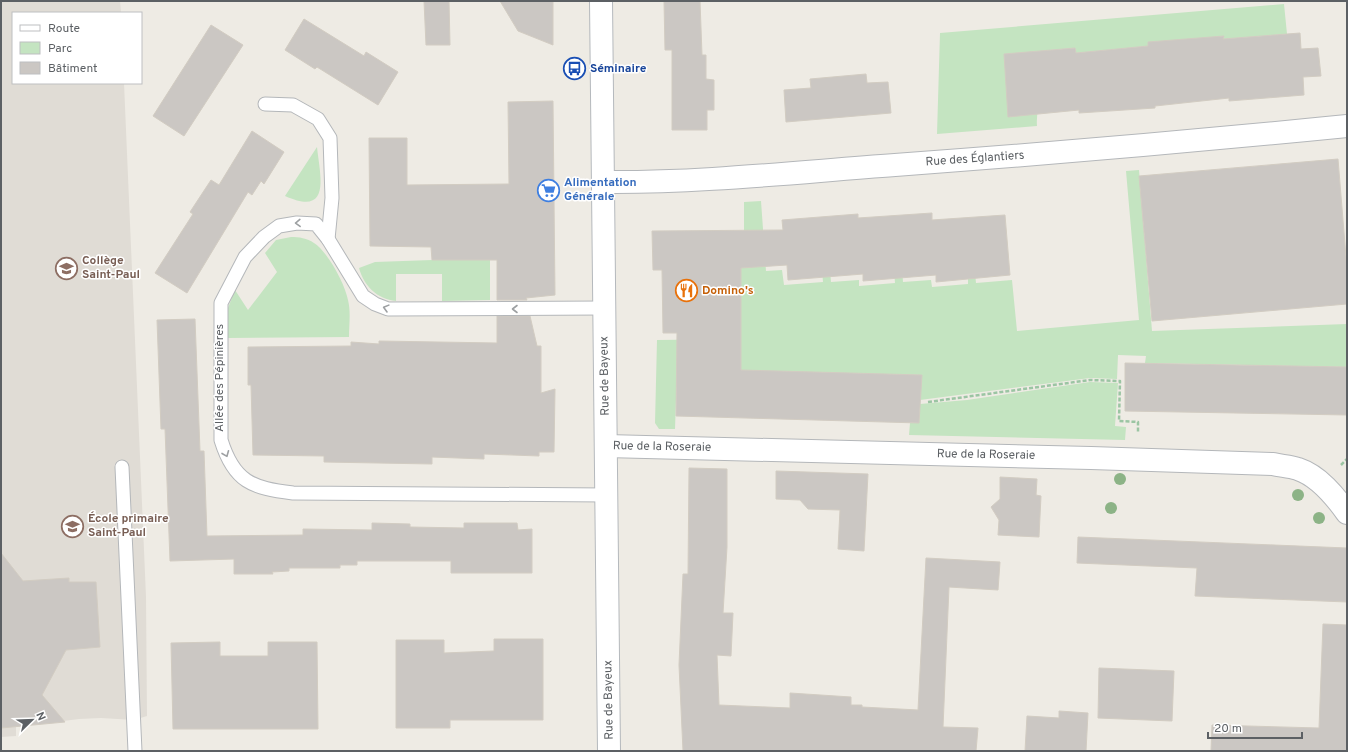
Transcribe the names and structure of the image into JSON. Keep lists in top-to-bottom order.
{
  "streets": {
    "street": ["Rue des Églantiers", "Rue de Bayeux", "Rue de la Roseraie"],
    "lane": ["Allée des Pépinières"]
  },
  "crossings": [
    ["Rue des Églantiers", "Rue de Bayeux"],
    ["Rue de Bayeux", "Allée des Pépinières"],
    ["Rue de Bayeux", "Rue de la Roseraie"]
  ],
  "places": {
    "bus stop": ["Séminaire"],
    "supermarket": ["Alimentation Générale"],
    "school or university": ["Collège Saint-Paul", "École primaire Saint-Paul"],
    "restaurant": ["Domino's"]
  },
  "legend": ["Route", "Parc", "Bâtiment"],
  "scale_bar": "20 m",
  "north": "top right"
}
